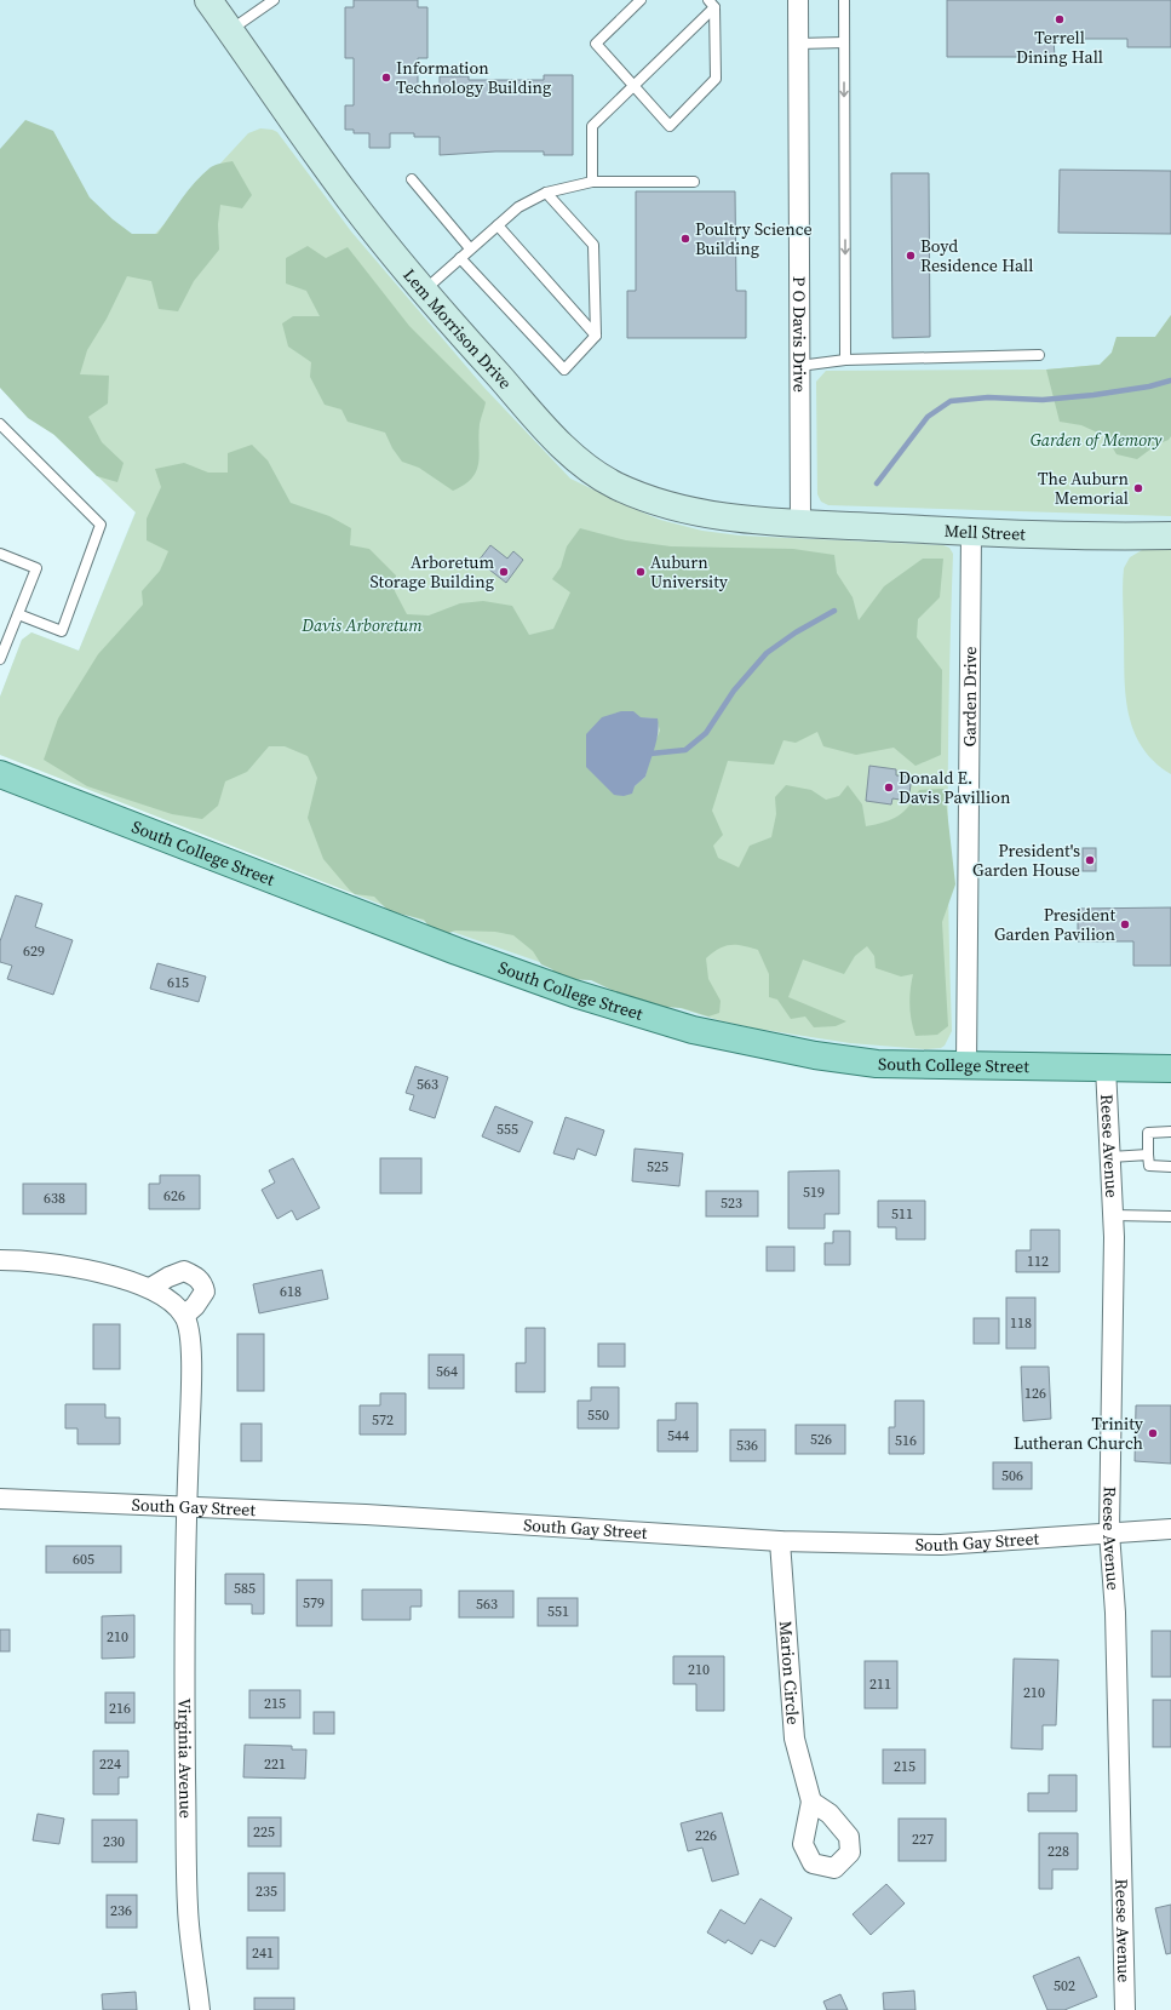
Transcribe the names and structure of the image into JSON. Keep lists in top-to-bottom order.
{
  "streets": {
    "main road": ["South College Street"],
    "street": [
      "Lem Morrison Drive",
      "P O Davis Drive",
      "Mell Street",
      "Garden Drive",
      "Reese Avenue",
      "South Gay Street",
      "Marion Circle",
      "Virginia Avenue"
    ]
  },
  "crossings": [
    ["Lem Morrison Drive", "P O Davis Drive"],
    ["Lem Morrison Drive", "Mell Street"],
    ["P O Davis Drive", "Mell Street"],
    ["Mell Street", "Garden Drive"],
    ["Garden Drive", "South College Street"],
    ["South College Street", "Reese Avenue"],
    ["Reese Avenue", "South Gay Street"],
    ["South Gay Street", "Marion Circle"],
    ["South Gay Street", "Virginia Avenue"]
  ],
  "parks": ["Garden of Memory", "Davis Arboretum"],
  "places": [
    "Terrell Dining Hall",
    "Information Technology Building",
    "Poultry Science Building",
    "Boyd Residence Hall",
    "The Auburn Memorial",
    "Arboretum Storage Building",
    "Auburn University",
    "Donald E. Davis Pavillion",
    "President's Garden House",
    "President Garden Pavilion",
    "Trinity Lutheran Church"
  ],
  "house_numbers": [
    "629",
    "615",
    "563",
    "555",
    "525",
    "519",
    "626",
    "638",
    "523",
    "511",
    "112",
    "618",
    "118",
    "564",
    "126",
    "550",
    "572",
    "544",
    "526",
    "516",
    "536",
    "506",
    "605",
    "585",
    "579",
    "563",
    "551",
    "210",
    "210",
    "211",
    "210",
    "215",
    "216",
    "224",
    "221",
    "215",
    "225",
    "226",
    "227",
    "230",
    "228",
    "235",
    "236",
    "241",
    "502"
  ]
}
